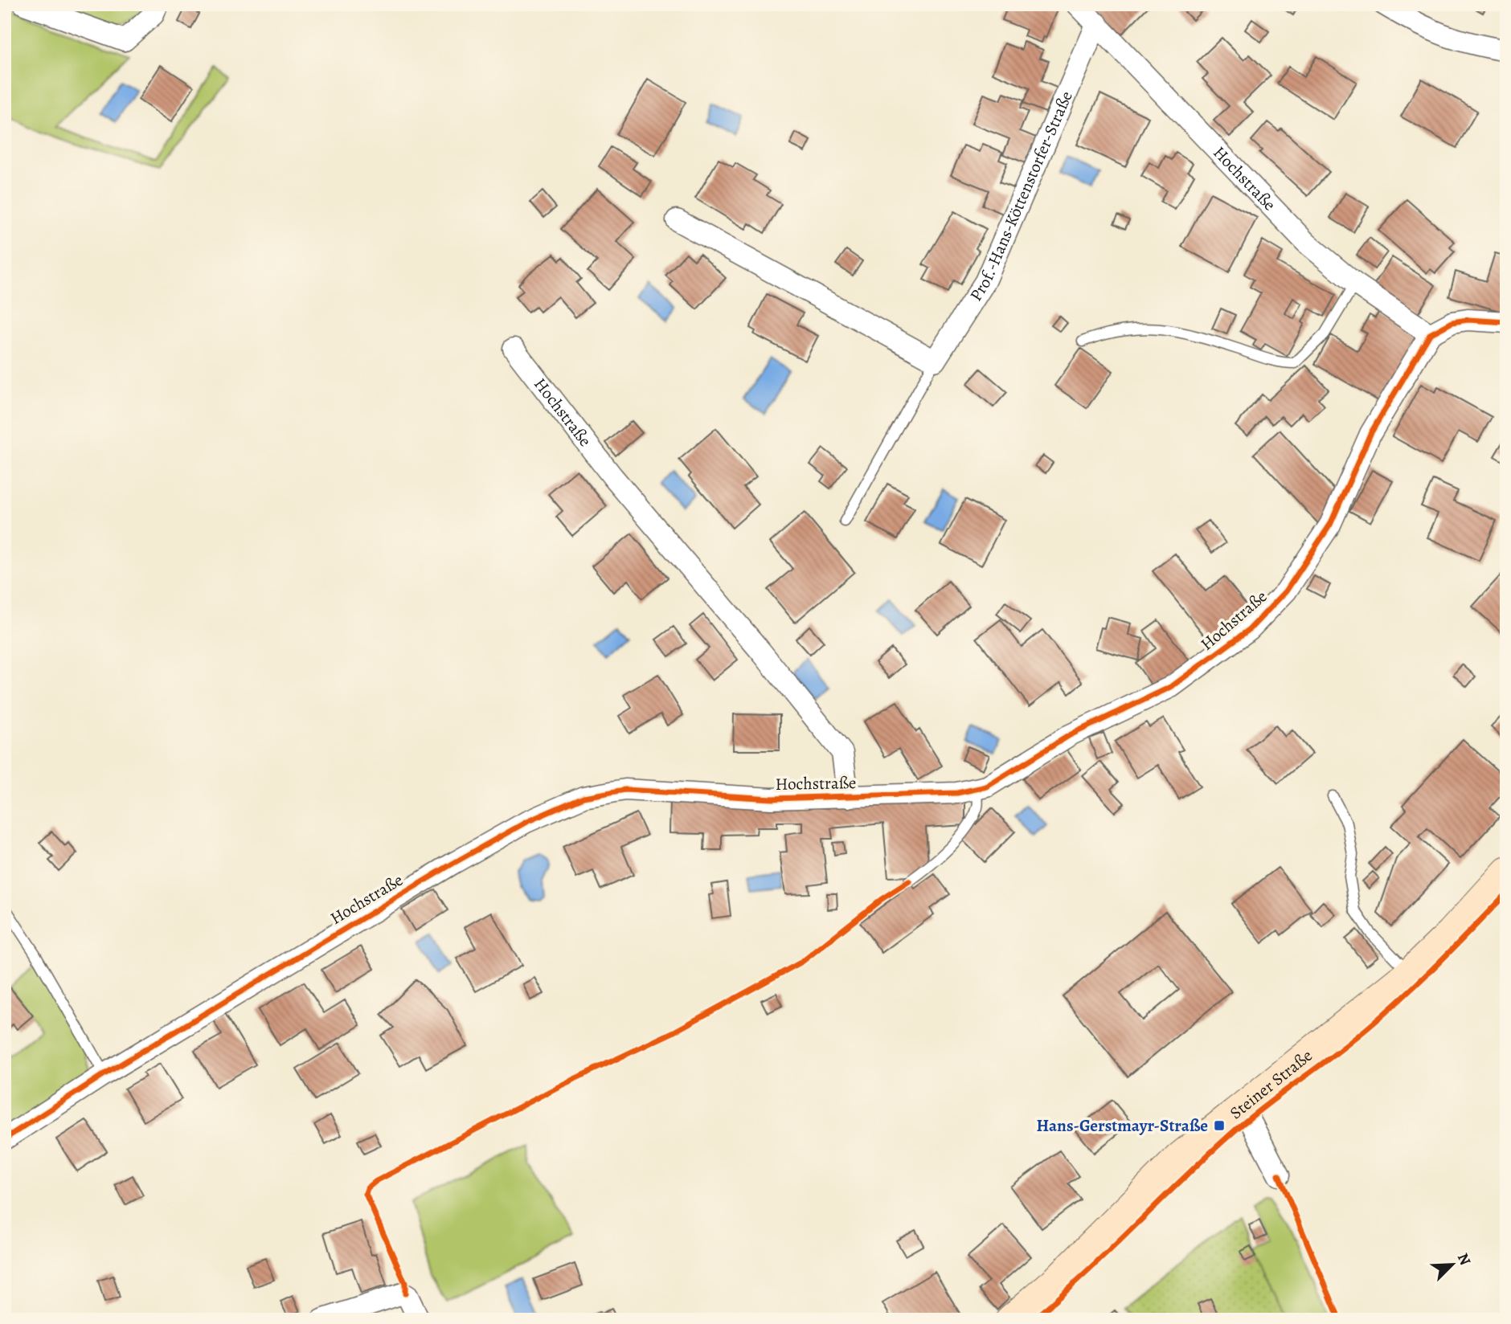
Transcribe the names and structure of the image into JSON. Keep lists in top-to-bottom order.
{
  "streets": {
    "street": ["Hochstraße", "Prof.-Hans-Köttenstorfer-Straße", "Steiner Straße"]
  },
  "crossings": [
    ["Hochstraße", "Prof.-Hans-Köttenstorfer-Straße"]
  ],
  "places": {
    "transit": ["Hans-Gerstmayr-Straße"]
  },
  "north": "top right"
}
